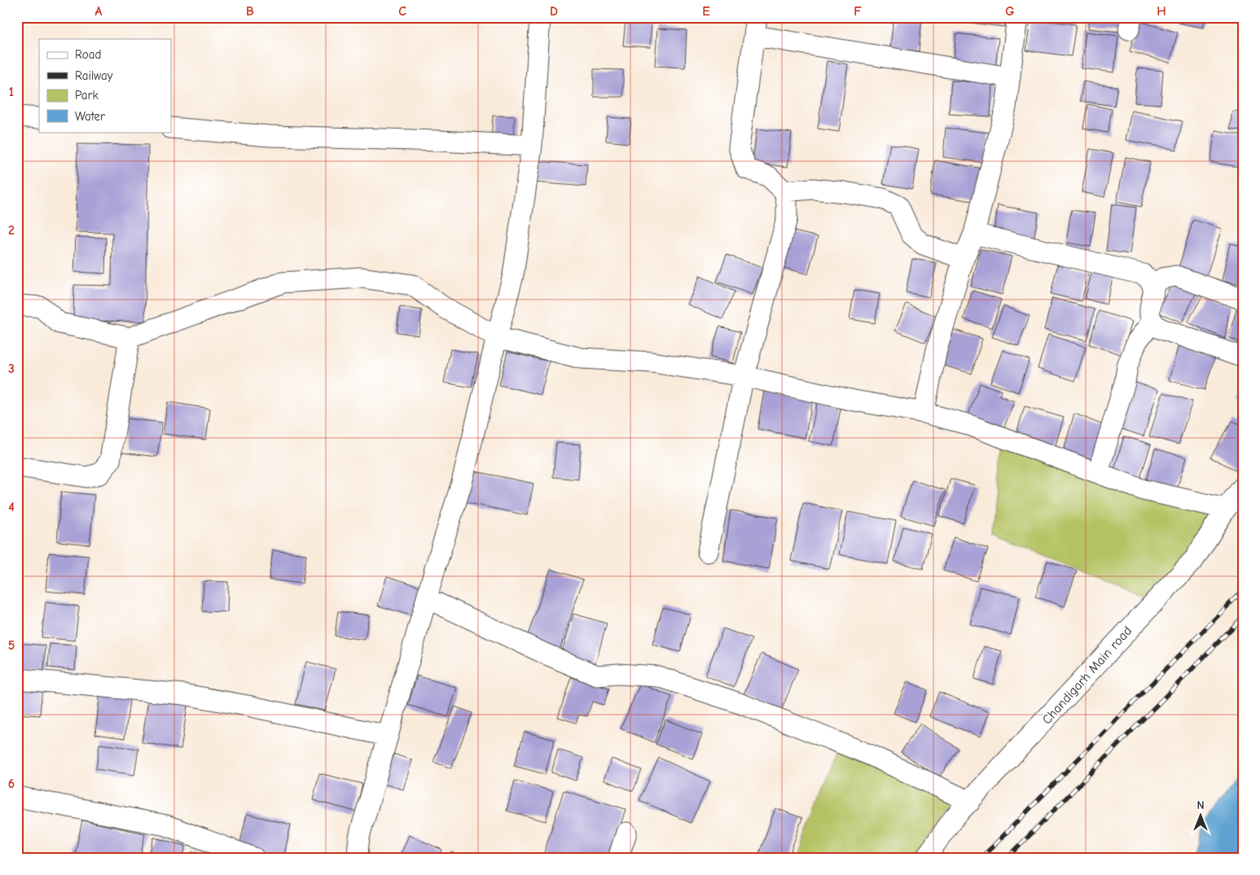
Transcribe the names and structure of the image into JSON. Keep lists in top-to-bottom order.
{
  "streets": {
    "street": ["Chandigarh Main road"]
  },
  "legend": [
    "Road",
    "Railway",
    "Park",
    "Water"
  ],
  "north": "top",
  "grid": {
    "columns": [
      "A",
      "B",
      "C",
      "D",
      "E",
      "F",
      "G",
      "H"
    ],
    "rows": [
      "1",
      "2",
      "3",
      "4",
      "5",
      "6"
    ]
  }
}
